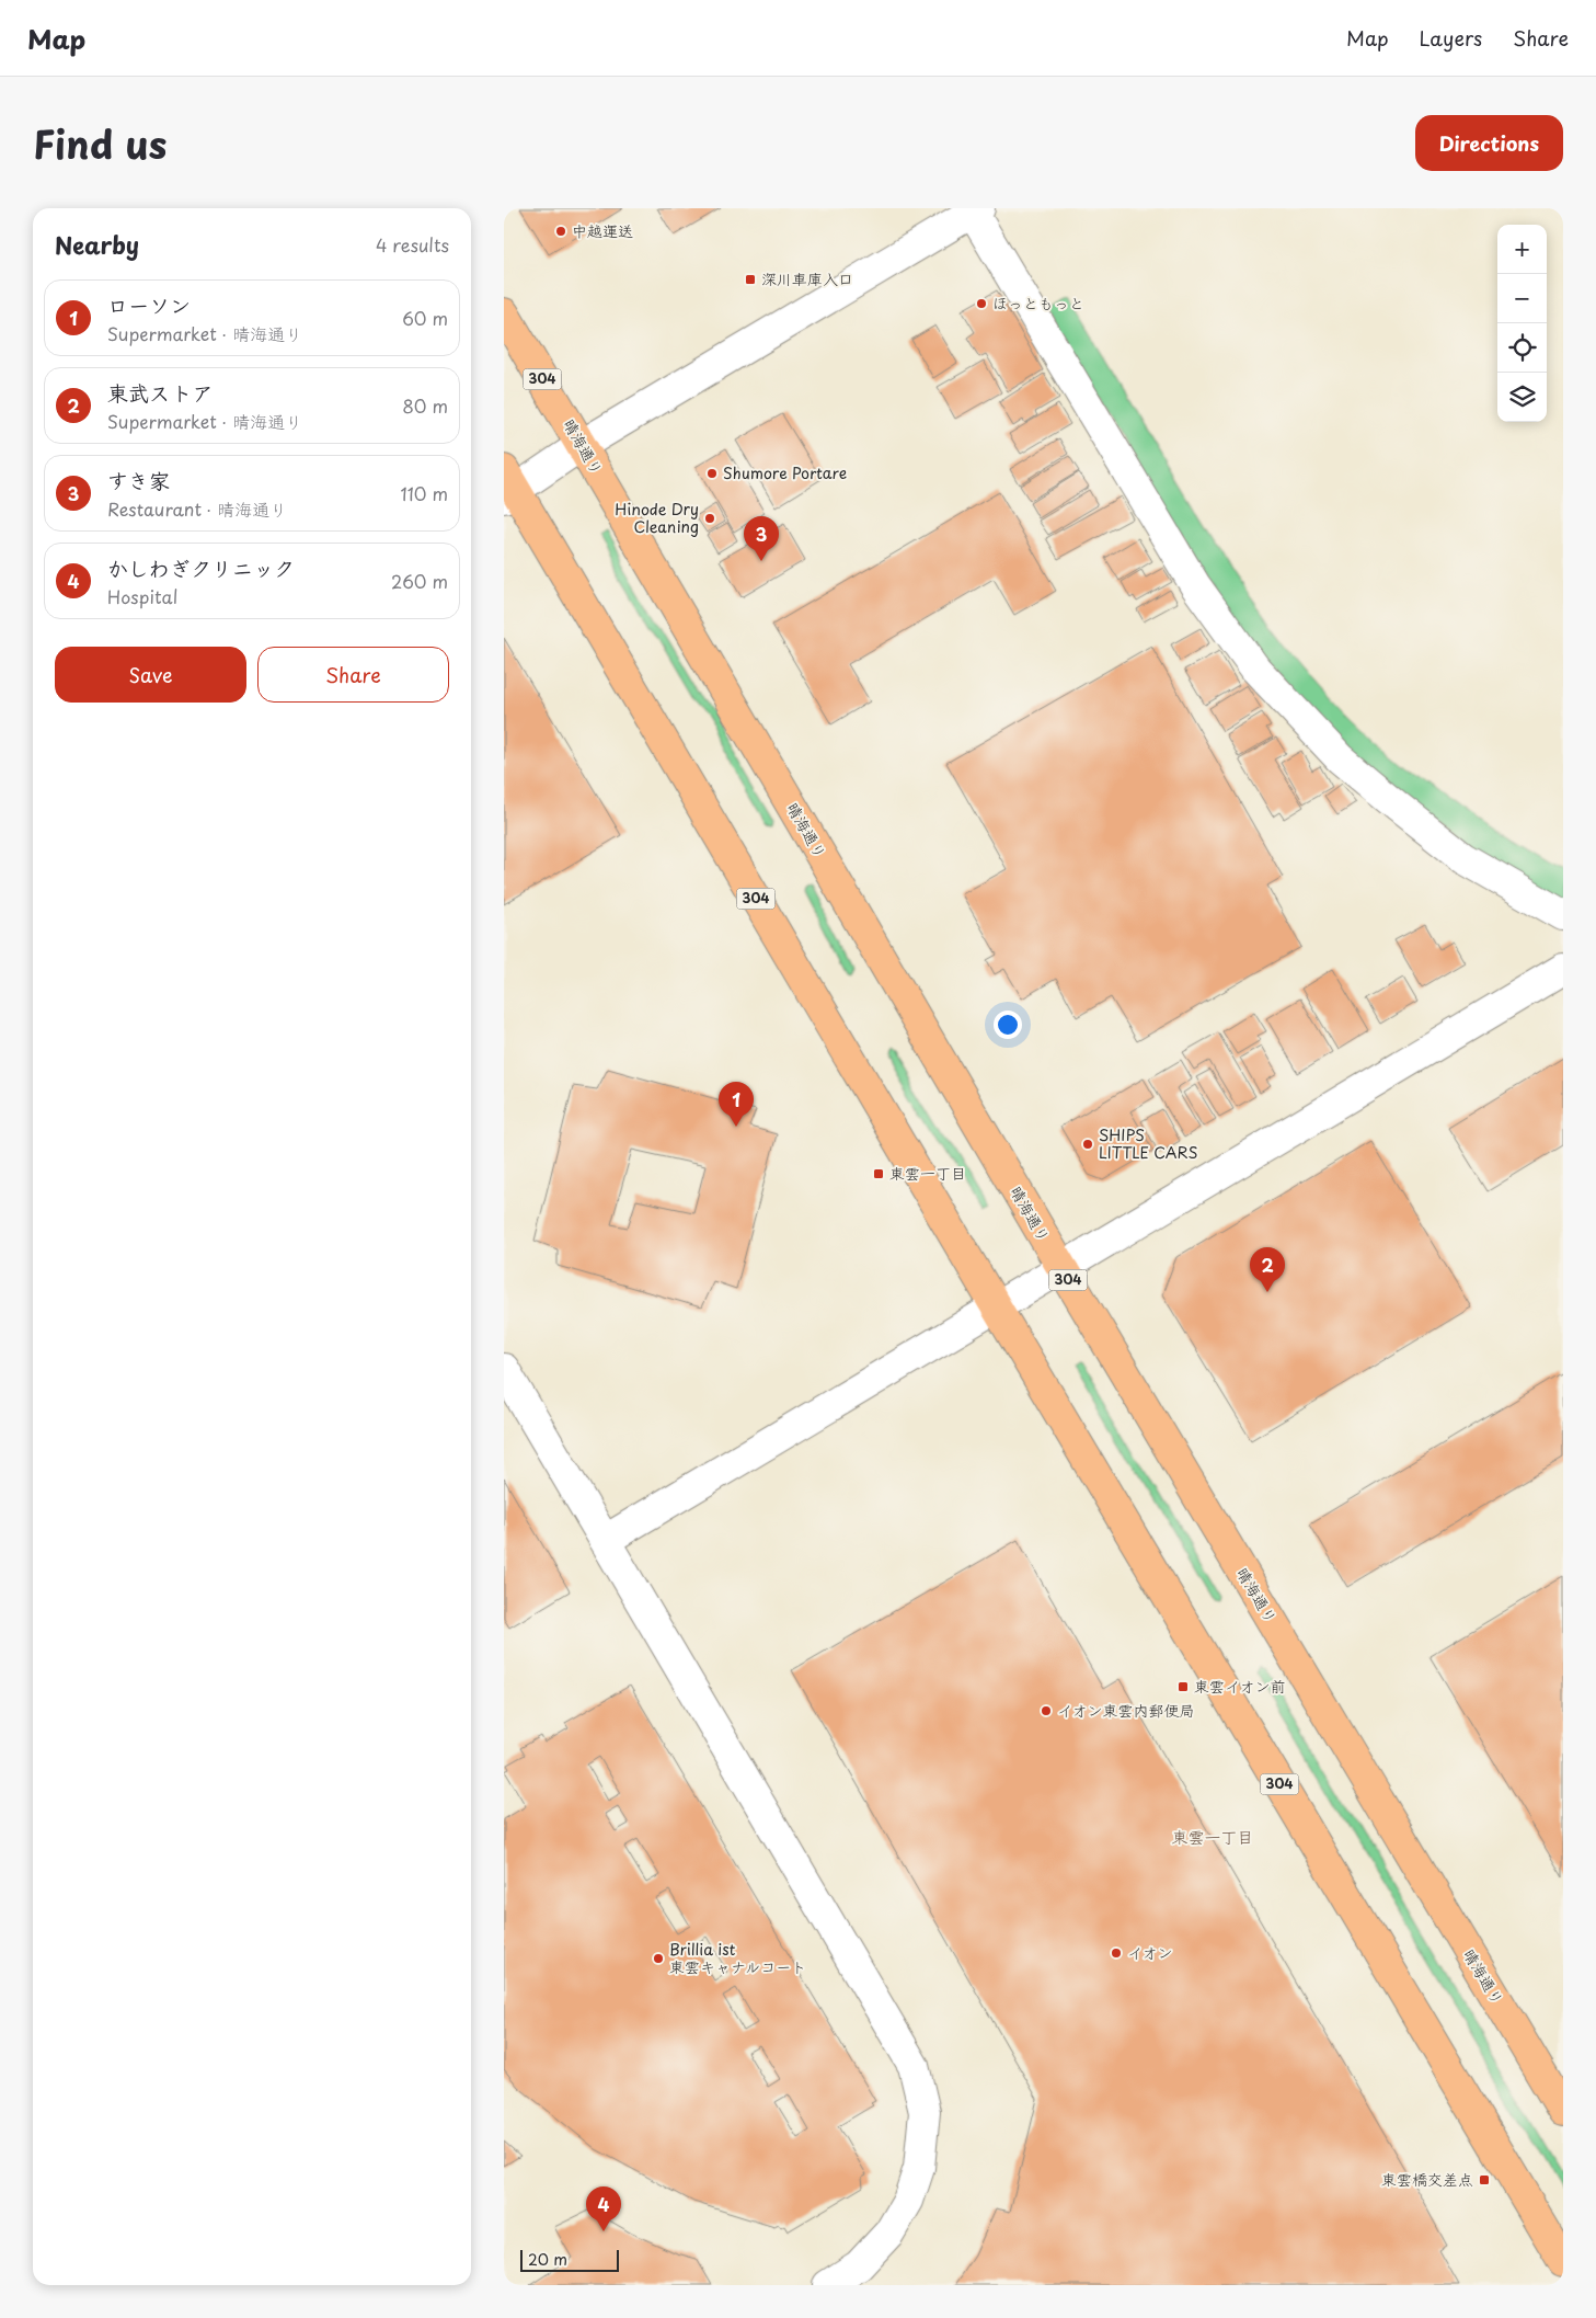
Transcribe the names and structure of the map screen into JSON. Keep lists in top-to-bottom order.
{
  "streets": {
    "main road": ["304", "晴海通り"]
  },
  "districts": ["東雲一丁目"],
  "places": {
    "other": [
      "中越運送",
      "ほっともっと",
      "Shumore Portare",
      "Hinode Dry Cleaning",
      "SHIPS LITTLE CARS",
      "イオン東雲内郵便局",
      "イオン",
      "Brillia ist 東雲キャナルコート"
    ],
    "transit": [
      "深川車庫入口",
      "東雲一丁目",
      "東雲イオン前",
      "東雲橋交差点"
    ]
  },
  "scale_bar": "20 m",
  "page": {
    "header": "Map",
    "nav": ["Map", "Layers", "Share"],
    "title": "Find us",
    "buttons": [
      "Directions",
      ["Save", "Share"]
    ],
    "heading": ["Nearby", "4 results"],
    "map_buttons": ["+", "−"],
    "list": [
      {
        "mark": "1",
        "name": "ローソン",
        "note": "Supermarket · 晴海通り",
        "value": "60 m"
      },
      {
        "mark": "2",
        "name": "東武ストア",
        "note": "Supermarket · 晴海通り",
        "value": "80 m"
      },
      {
        "mark": "3",
        "name": "すき家",
        "note": "Restaurant · 晴海通り",
        "value": "110 m"
      },
      {
        "mark": "4",
        "name": "かしわぎクリニック",
        "note": "Hospital",
        "value": "260 m"
      }
    ],
    "pins": [
      "3",
      "1",
      "2",
      "4"
    ],
    "scale": "20 m"
  }
}
